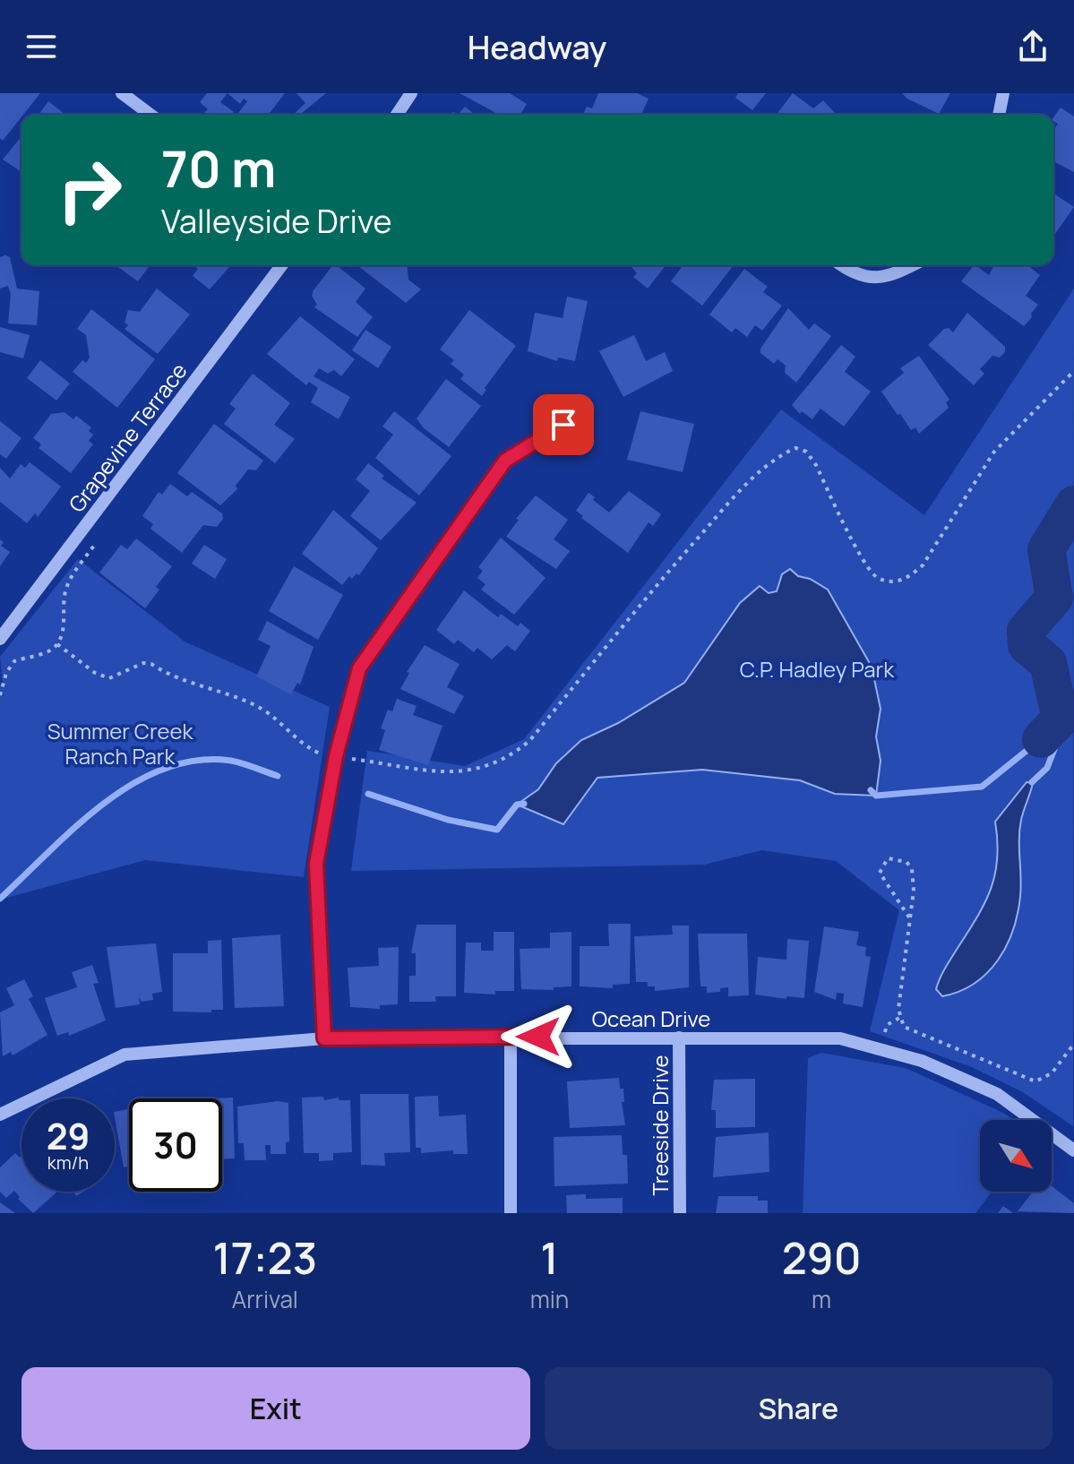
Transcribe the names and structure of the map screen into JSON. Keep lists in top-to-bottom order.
{
  "streets": {
    "street": ["Grapevine Terrace", "Ocean Drive", "Treeside Drive"]
  },
  "crossings": [
    ["Ocean Drive", "Treeside Drive"]
  ],
  "parks": ["C.P. Hadley Park", "Summer Creek Ranch Park"],
  "north": "bottom right",
  "page": {
    "header": "Headway",
    "turn": ["70 m", "Valleyside Drive"],
    "speed": "29 km/h",
    "limit": "30",
    "eta": [
      "17:23",
      "Arrival",
      "1",
      "min",
      "290",
      "m"
    ],
    "buttons": ["Exit", "Share"]
  }
}
